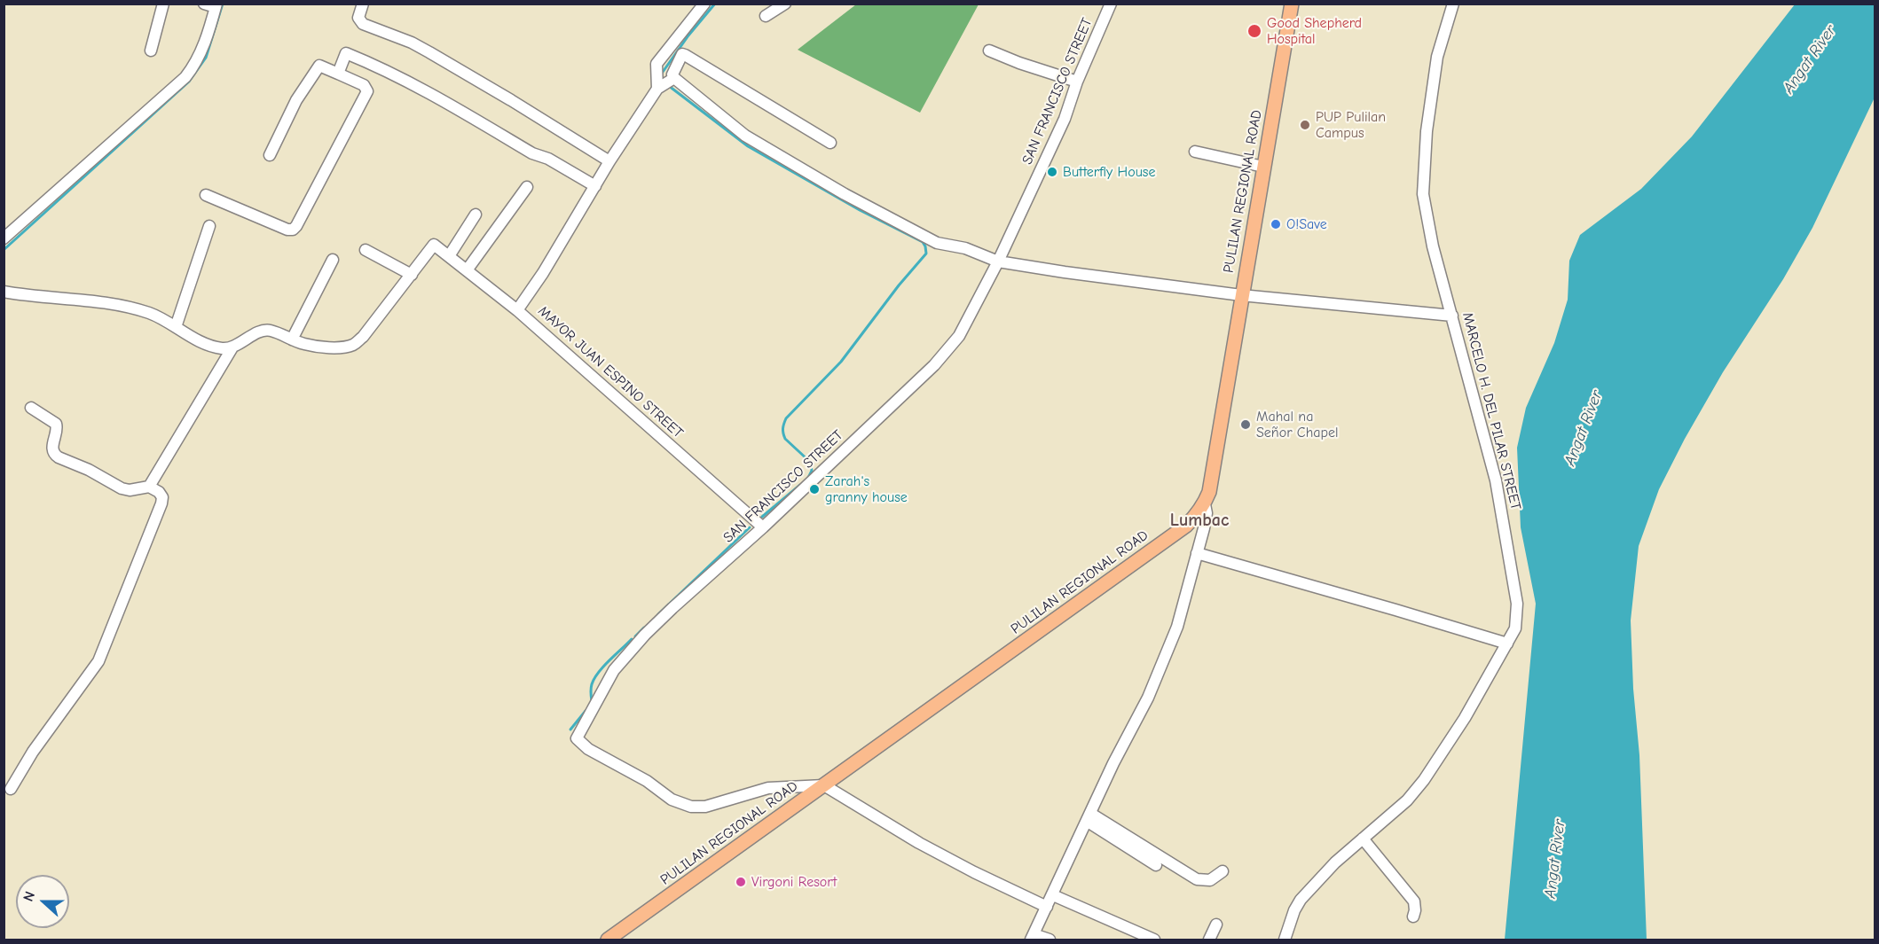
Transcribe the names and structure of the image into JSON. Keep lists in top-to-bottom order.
{
  "streets": {
    "main road": ["PULILAN REGIONAL ROAD"],
    "street": ["SAN FRANCISCO STREET", "MAYOR JUAN ESPINO STREET", "MARCELO H. DEL PILAR STREET"]
  },
  "crossings": [
    ["SAN FRANCISCO STREET", "PULILAN REGIONAL ROAD"],
    ["SAN FRANCISCO STREET", "MAYOR JUAN ESPINO STREET"]
  ],
  "districts": ["Lumbac"],
  "water": ["Angat River"],
  "places": [
    "Good Shepherd Hospital",
    "PUP Pulilan Campus",
    "Butterfly House",
    "O!Save",
    "Mahal na Señor Chapel",
    "Zarah's granny house",
    "Virgoni Resort"
  ],
  "north": "left"
}
